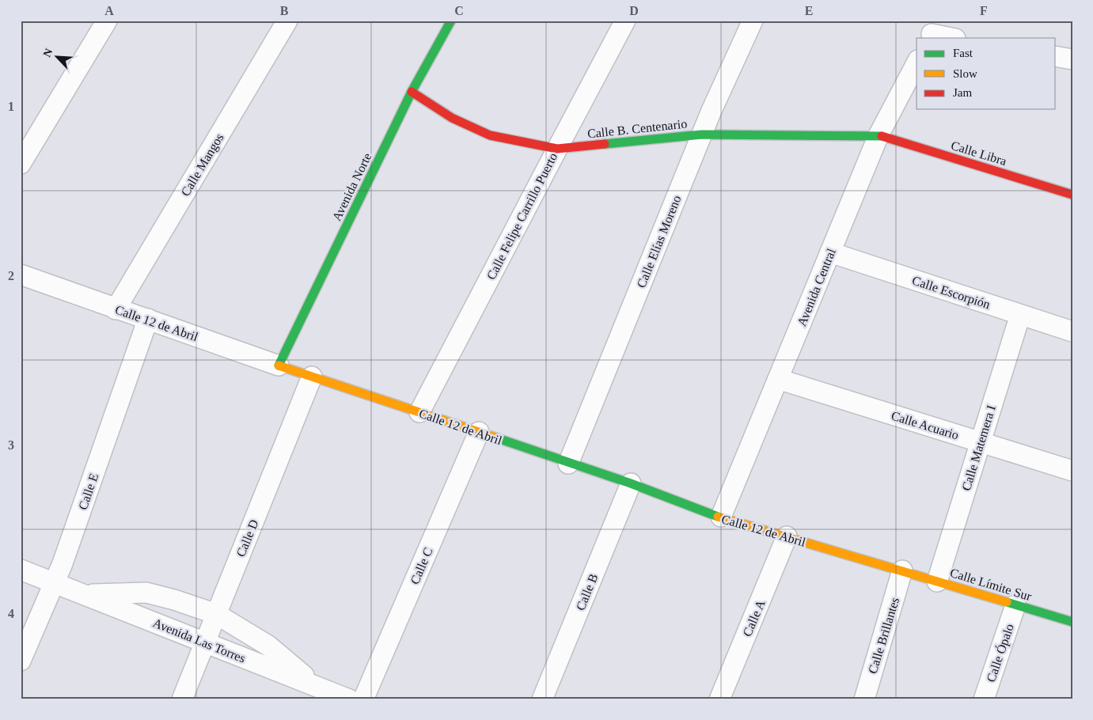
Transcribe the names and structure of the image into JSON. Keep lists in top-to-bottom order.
{
  "streets": {
    "street": [
      "Calle B. Centenario",
      "Calle Libra",
      "Calle Mangos",
      "Avenida Norte",
      "Calle Felipe Carrillo Puerto",
      "Calle Elías Moreno",
      "Avenida Central",
      "Calle Escorpión",
      "Calle 12 de Abril",
      "Calle Acuario",
      "Calle Matemera I",
      "Calle E",
      "Calle D",
      "Calle C",
      "Calle Límite Sur",
      "Calle B",
      "Calle A",
      "Calle Brillantes",
      "Avenida Las Torres",
      "Calle Ópalo"
    ]
  },
  "crossings": [
    ["Calle B. Centenario", "Calle Libra"],
    ["Calle B. Centenario", "Avenida Norte"],
    ["Calle B. Centenario", "Calle Felipe Carrillo Puerto"],
    ["Calle B. Centenario", "Calle Elías Moreno"],
    ["Calle B. Centenario", "Avenida Central"],
    ["Calle Libra", "Avenida Central"],
    ["Calle Mangos", "Calle 12 de Abril"],
    ["Avenida Norte", "Calle 12 de Abril"],
    ["Calle Felipe Carrillo Puerto", "Calle 12 de Abril"],
    ["Calle Elías Moreno", "Calle 12 de Abril"],
    ["Avenida Central", "Calle Escorpión"],
    ["Avenida Central", "Calle 12 de Abril"],
    ["Avenida Central", "Calle Acuario"],
    ["Calle Escorpión", "Calle Matemera I"],
    ["Calle 12 de Abril", "Calle E"],
    ["Calle 12 de Abril", "Calle D"],
    ["Calle 12 de Abril", "Calle C"],
    ["Calle 12 de Abril", "Calle Límite Sur"],
    ["Calle 12 de Abril", "Calle B"],
    ["Calle 12 de Abril", "Calle A"],
    ["Calle 12 de Abril", "Calle Brillantes"],
    ["Calle Acuario", "Calle Matemera I"],
    ["Calle Matemera I", "Calle Límite Sur"],
    ["Calle E", "Avenida Las Torres"],
    ["Calle D", "Avenida Las Torres"],
    ["Calle Límite Sur", "Calle Brillantes"],
    ["Calle Límite Sur", "Calle Ópalo"]
  ],
  "legend": ["Fast", "Slow", "Jam"],
  "north": "top left",
  "grid": {
    "columns": [
      "A",
      "B",
      "C",
      "D",
      "E",
      "F"
    ],
    "rows": [
      "1",
      "2",
      "3",
      "4"
    ]
  }
}
